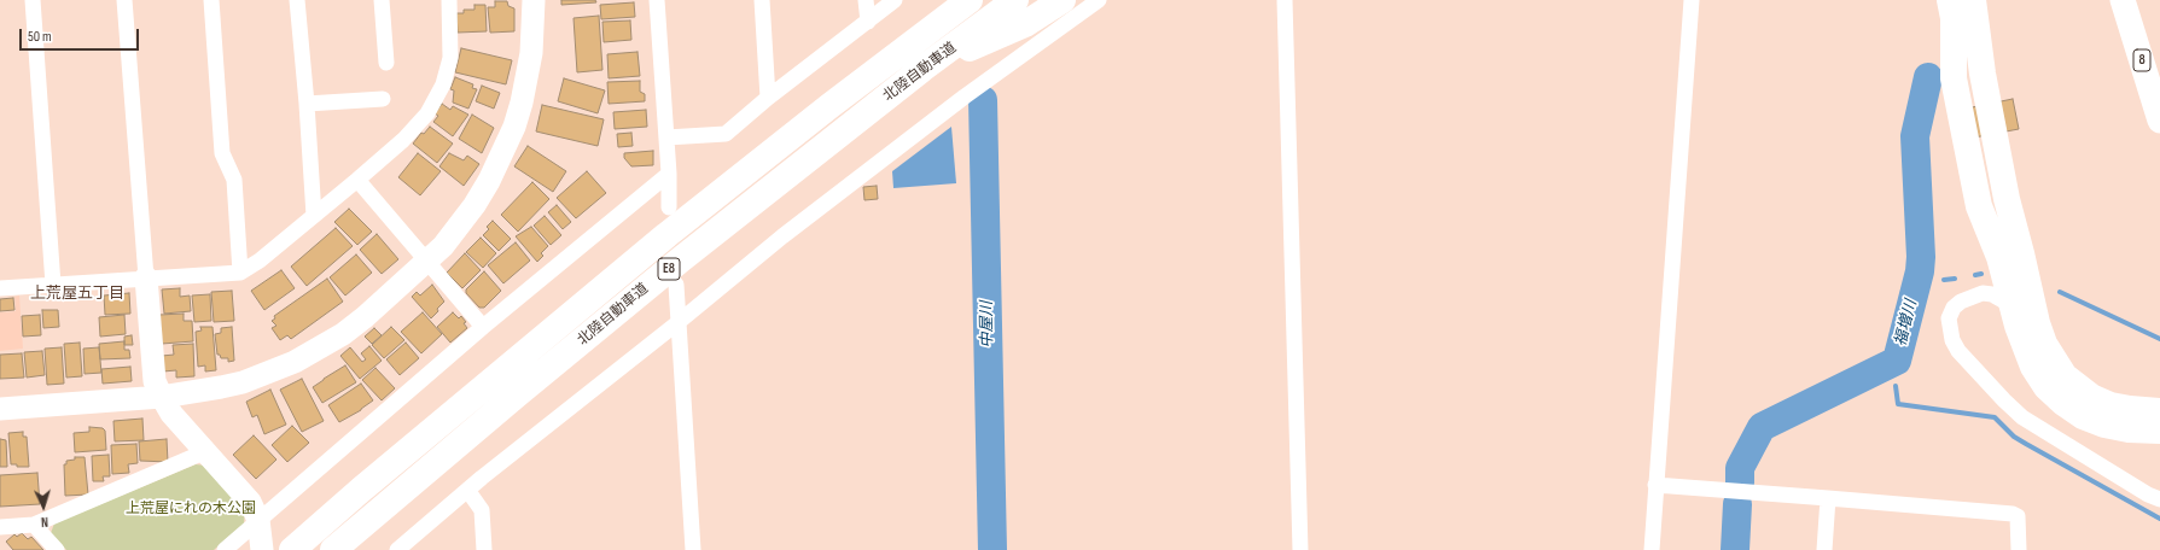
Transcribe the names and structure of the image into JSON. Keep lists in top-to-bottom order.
{
  "streets": {
    "highway": ["北陸自動車道", "E8"],
    "main road": ["8"]
  },
  "districts": ["上荒屋五丁目"],
  "water": ["福増川", "中屋川"],
  "parks": ["上荒屋にれの木公園"],
  "scale_bar": "50 m",
  "north": "bottom"
}
